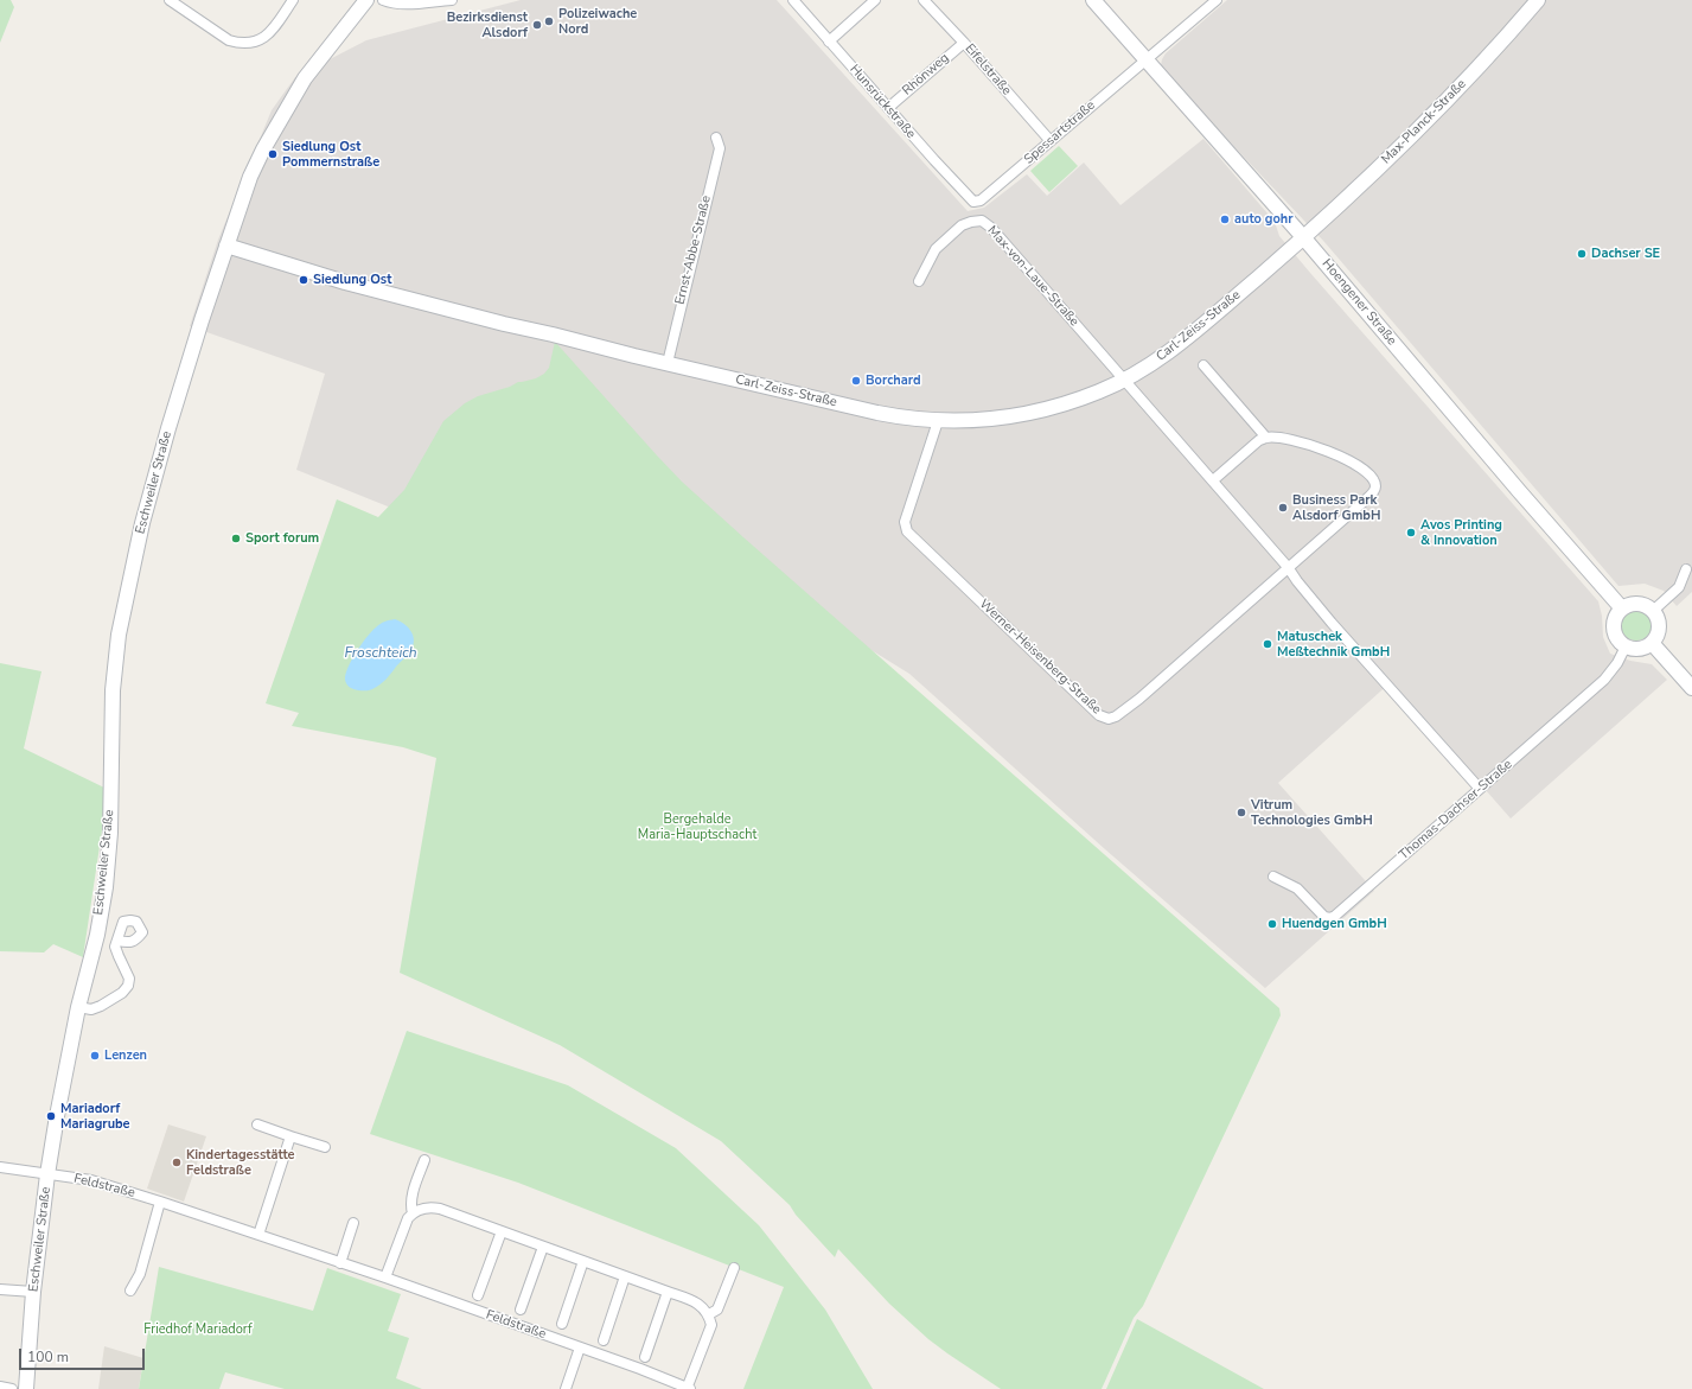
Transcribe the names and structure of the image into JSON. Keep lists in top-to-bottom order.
{
  "streets": {
    "street": [
      "Eifelstraße",
      "Rhönweg",
      "Hunsrückstraße",
      "Max-Planck-Straße",
      "Spessartstraße",
      "Ernst-Abbe-Straße",
      "Max-von-Laue-Straße",
      "Hoengener Straße",
      "Carl-Zeiss-Straße",
      "Eschweiler Straße",
      "Werner-Heisenberg-Straße",
      "Thomas-Dachser-Straße",
      "Feldstraße"
    ]
  },
  "crossings": [
    ["Eifelstraße", "Rhönweg"],
    ["Eifelstraße", "Spessartstraße"],
    ["Rhönweg", "Hunsrückstraße"],
    ["Hunsrückstraße", "Spessartstraße"],
    ["Max-Planck-Straße", "Hoengener Straße"],
    ["Max-Planck-Straße", "Carl-Zeiss-Straße"],
    ["Spessartstraße", "Hoengener Straße"],
    ["Ernst-Abbe-Straße", "Carl-Zeiss-Straße"],
    ["Max-von-Laue-Straße", "Carl-Zeiss-Straße"],
    ["Hoengener Straße", "Carl-Zeiss-Straße"],
    ["Hoengener Straße", "Thomas-Dachser-Straße"],
    ["Carl-Zeiss-Straße", "Eschweiler Straße"],
    ["Carl-Zeiss-Straße", "Werner-Heisenberg-Straße"],
    ["Eschweiler Straße", "Feldstraße"]
  ],
  "water": ["Froschteich"],
  "parks": ["Bergehalde Maria-Hauptschacht", "Friedhof Mariadorf"],
  "places": [
    "Polizeiwache Nord",
    "Bezirksdienst Alsdorf",
    "Siedlung Ost Pommernstraße",
    "auto gohr",
    "Dachser SE",
    "Siedlung Ost",
    "Borchard",
    "Business Park Alsdorf GmbH",
    "Avos Printing & Innovation",
    "Sport forum",
    "Matuschek Meßtechnik GmbH",
    "Vitrum Technologies GmbH",
    "Huendgen GmbH",
    "Lenzen",
    "Mariadorf Mariagrube",
    "Kindertagesstätte Feldstraße"
  ],
  "scale_bar": "100 m"
}
